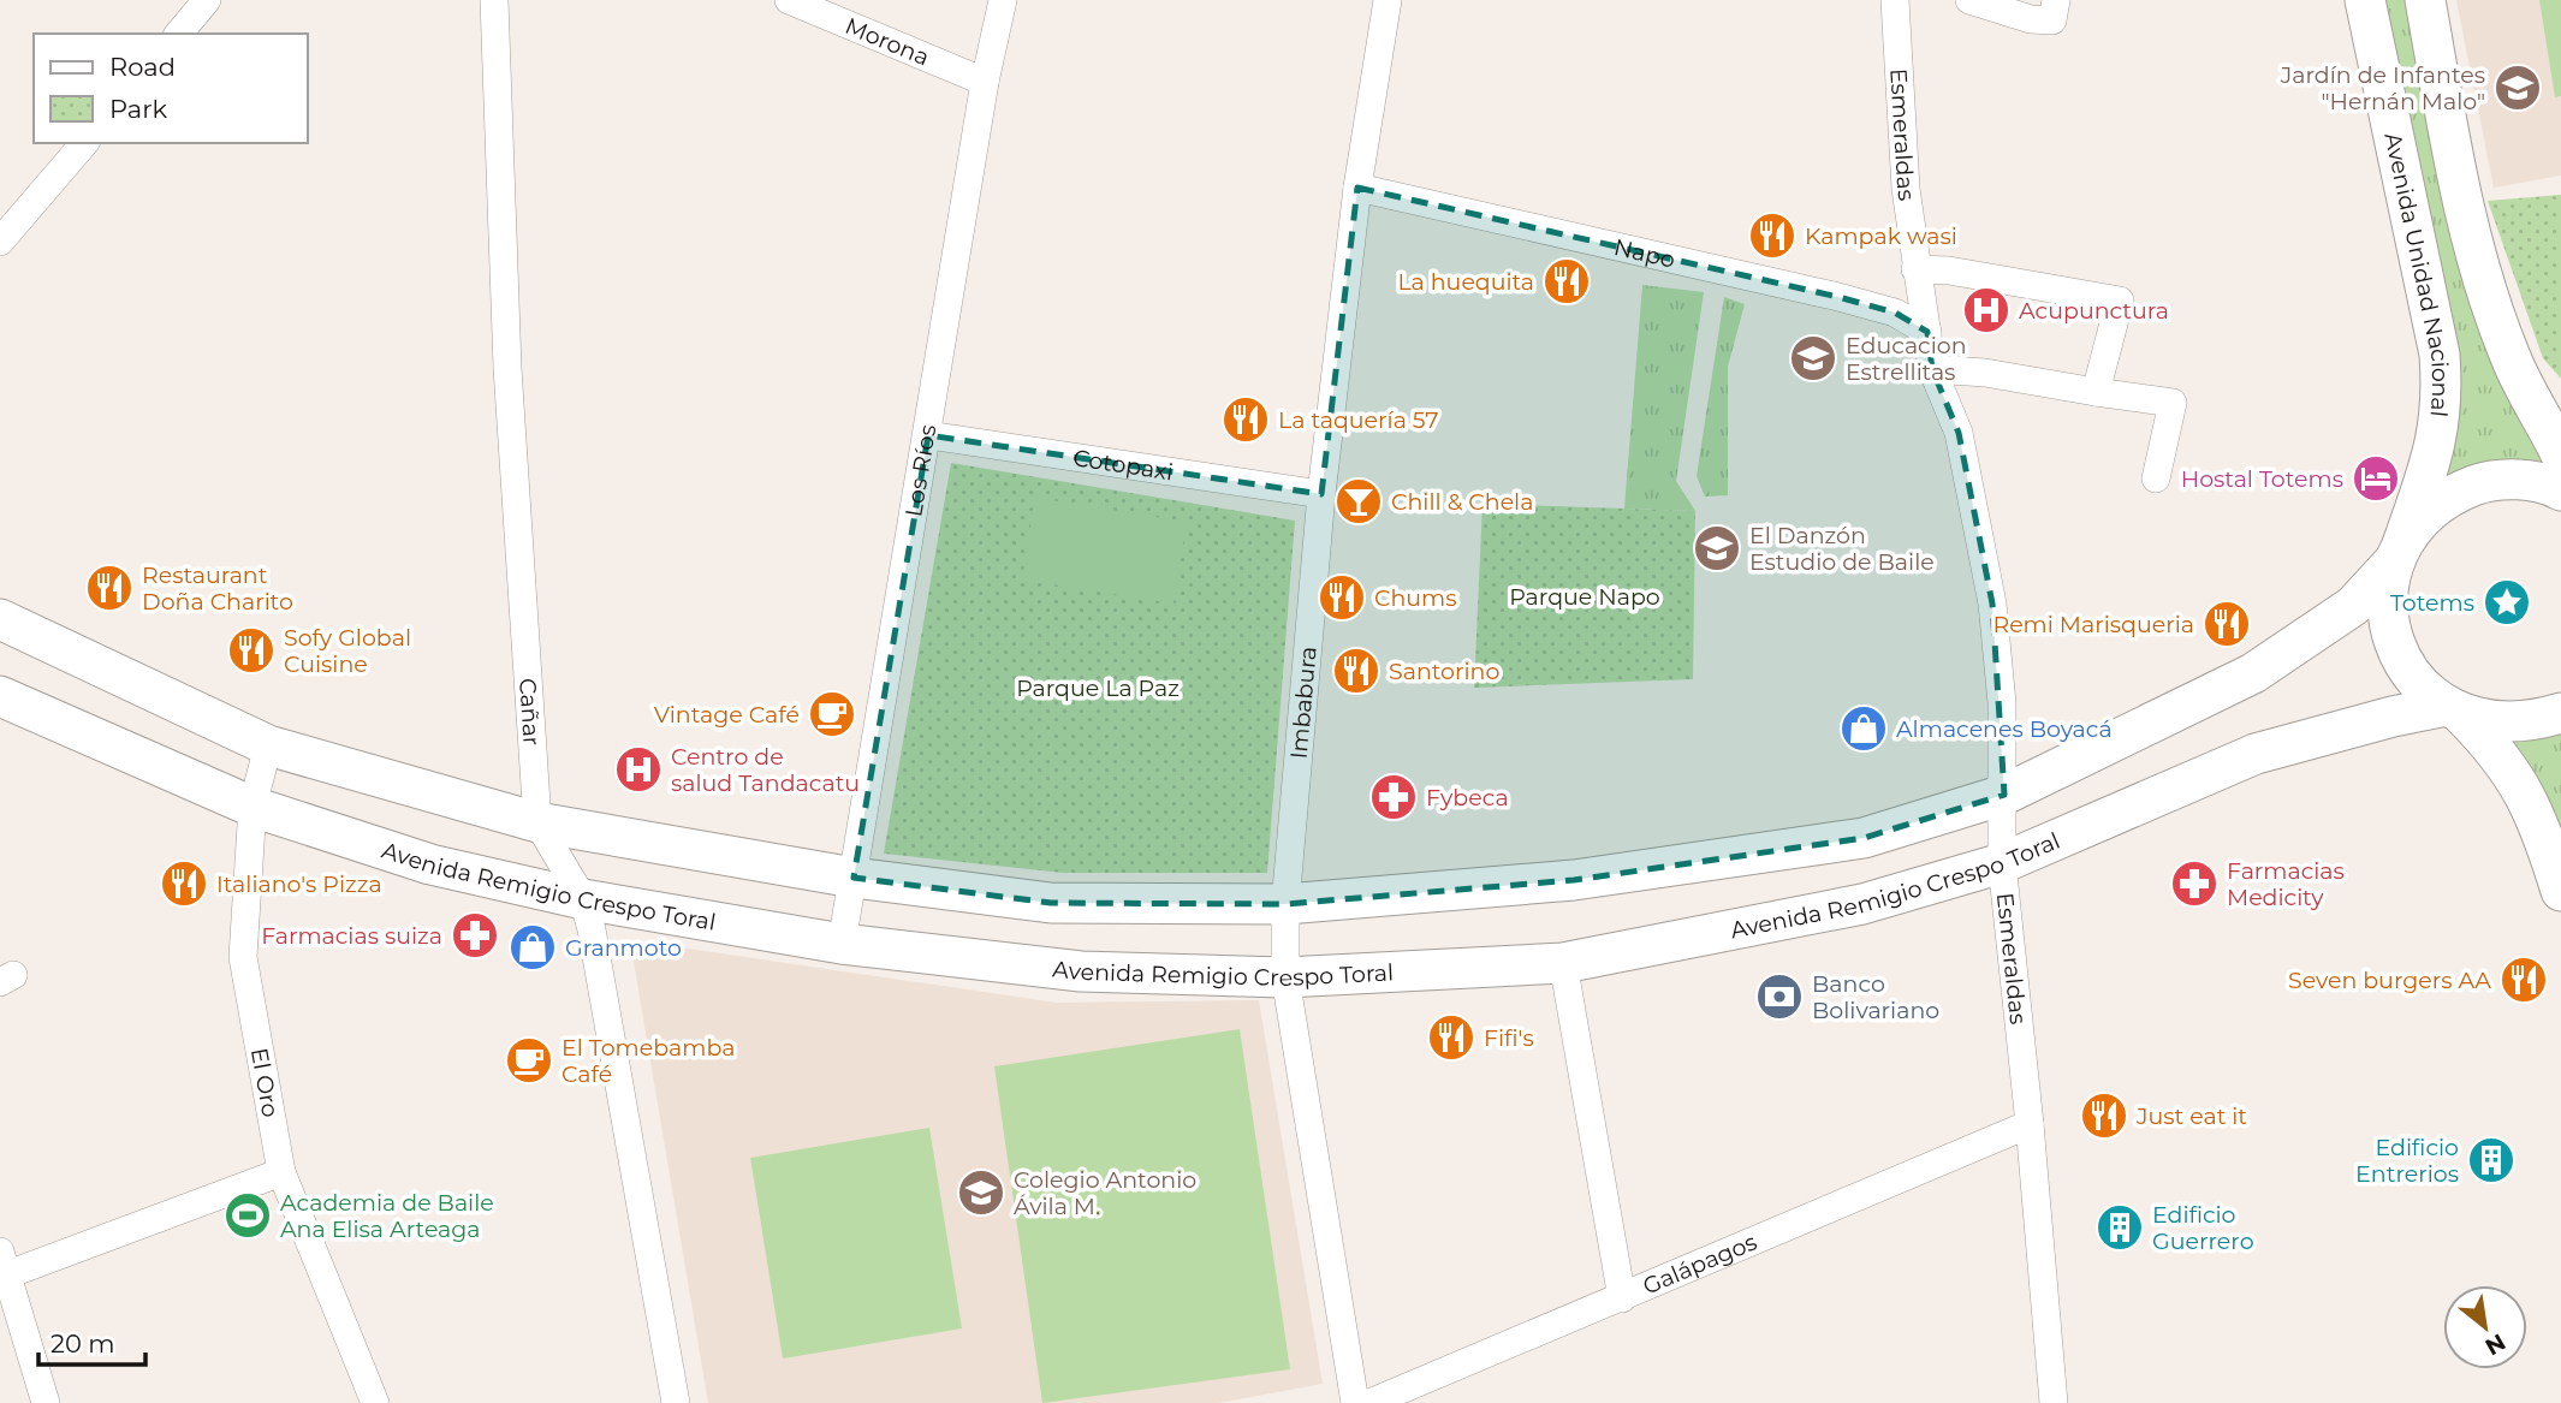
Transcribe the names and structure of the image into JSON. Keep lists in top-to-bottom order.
{
  "streets": {
    "main road": ["Avenida Unidad Nacional", "Avenida Remigio Crespo Toral"],
    "street": [
      "Morona",
      "Esmeraldas",
      "Napo",
      "Cotopaxi",
      "Los Ríos",
      "Imbabura",
      "Cañar",
      "El Oro",
      "Galápagos"
    ]
  },
  "crossings": [
    ["Morona", "Los Ríos"],
    ["Esmeraldas", "Napo"],
    ["Esmeraldas", "Avenida Remigio Crespo Toral"],
    ["Esmeraldas", "Galápagos"],
    ["Napo", "Imbabura"],
    ["Avenida Unidad Nacional", "Avenida Remigio Crespo Toral"],
    ["Cotopaxi", "Los Ríos"],
    ["Cotopaxi", "Imbabura"],
    ["Los Ríos", "Avenida Remigio Crespo Toral"],
    ["Imbabura", "Avenida Remigio Crespo Toral"],
    ["Cañar", "Avenida Remigio Crespo Toral"],
    ["Avenida Remigio Crespo Toral", "El Oro"]
  ],
  "parks": ["Parque Napo", "Parque La Paz"],
  "places": {
    "school or university": [
      "Jardín de Infantes \"Hernán Malo\"",
      "Educacion Estrellitas",
      "El Danzón Estudio de Baile",
      "Colegio Antonio Ávila M."
    ],
    "restaurant": [
      "Kampak wasi",
      "La huequita",
      "La taquería 57",
      "Restaurant Doña Charito",
      "Chums",
      "Remi Marisqueria",
      "Sofy Global Cuisine",
      "Santorino",
      "Italiano's Pizza",
      "Seven burgers AA",
      "Fifi's",
      "Just eat it"
    ],
    "hospital": ["Acupunctura", "Centro de salud Tandacatu"],
    "hotel": ["Hostal Totems"],
    "bar": ["Chill & Chela"],
    "place": ["Totems"],
    "cafe": ["Vintage Café", "El Tomebamba Café"],
    "shop": ["Almacenes Boyacá", "Granmoto"],
    "pharmacy": ["Fybeca", "Farmacias Medicity", "Farmacias suiza"],
    "bank": ["Banco Bolivariano"],
    "building": ["Edificio Entrerios", "Edificio Guerrero"],
    "sports": ["Academia de Baile Ana Elisa Arteaga"]
  },
  "legend": ["Road", "Park"],
  "scale_bar": "20 m",
  "north": "bottom right"
}
